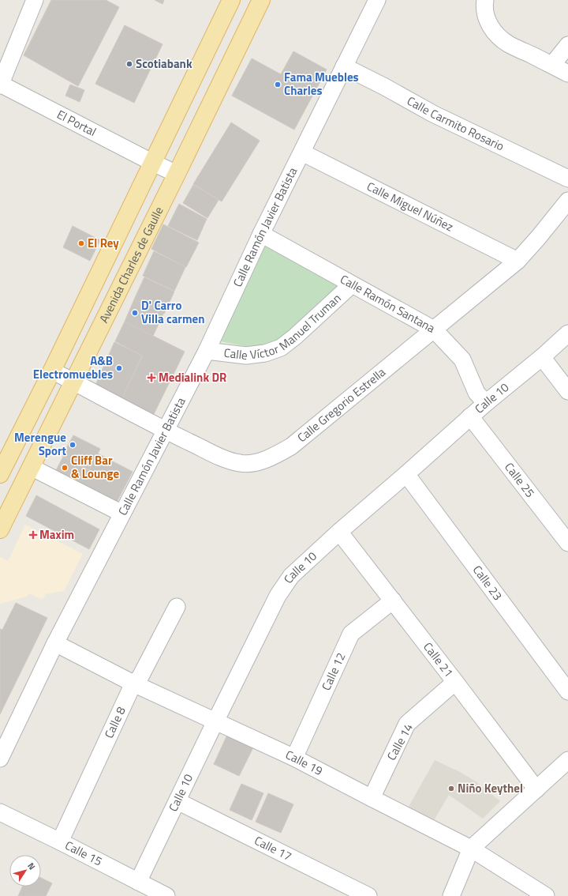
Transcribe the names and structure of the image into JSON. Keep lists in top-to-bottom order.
{
  "streets": {
    "main road": ["Avenida Charles de Gaulle"],
    "street": [
      "El Portal",
      "Calle Carmito Rosario",
      "Calle Miguel Núñez",
      "Calle Ramón Javier Batista",
      "Calle Ramón Santana",
      "Calle Víctor Manuel Truman",
      "Calle 10",
      "Calle Gregorio Estrella",
      "Calle 25",
      "Calle 23",
      "Calle 21",
      "Calle 12",
      "Calle 8",
      "Calle 14",
      "Calle 19",
      "Calle 17",
      "Calle 15"
    ]
  },
  "crossings": [
    ["El Portal", "Avenida Charles de Gaulle"],
    ["Calle Carmito Rosario", "Calle Ramón Javier Batista"],
    ["Calle Miguel Núñez", "Calle Ramón Javier Batista"],
    ["Calle Miguel Núñez", "Calle Gregorio Estrella"],
    ["Calle Ramón Javier Batista", "Calle Ramón Santana"],
    ["Calle Ramón Javier Batista", "Calle Víctor Manuel Truman"],
    ["Calle Ramón Javier Batista", "Calle Gregorio Estrella"],
    ["Calle Ramón Javier Batista", "Calle 19"],
    ["Avenida Charles de Gaulle", "Calle Gregorio Estrella"],
    ["Calle Ramón Santana", "Calle Víctor Manuel Truman"],
    ["Calle Ramón Santana", "Calle 10"],
    ["Calle Ramón Santana", "Calle Gregorio Estrella"],
    ["Calle 10", "Calle 25"],
    ["Calle 10", "Calle 23"],
    ["Calle 10", "Calle 21"],
    ["Calle 10", "Calle 19"],
    ["Calle 10", "Calle 17"],
    ["Calle 10", "Calle 15"],
    ["Calle 21", "Calle 12"],
    ["Calle 21", "Calle 14"],
    ["Calle 12", "Calle 19"],
    ["Calle 8", "Calle 19"],
    ["Calle 8", "Calle 15"],
    ["Calle 14", "Calle 19"]
  ],
  "places": {
    "other": [
      "Scotiabank",
      "Fama Muebles Charles",
      "El Rey",
      "D' Carro Villa carmen",
      "A&B Electromuebles",
      "Merengue Sport",
      "Cliff Bar & Lounge",
      "Niño Keythel"
    ],
    "health": ["Medialink DR", "Maxim"]
  },
  "north": "top right"
}
